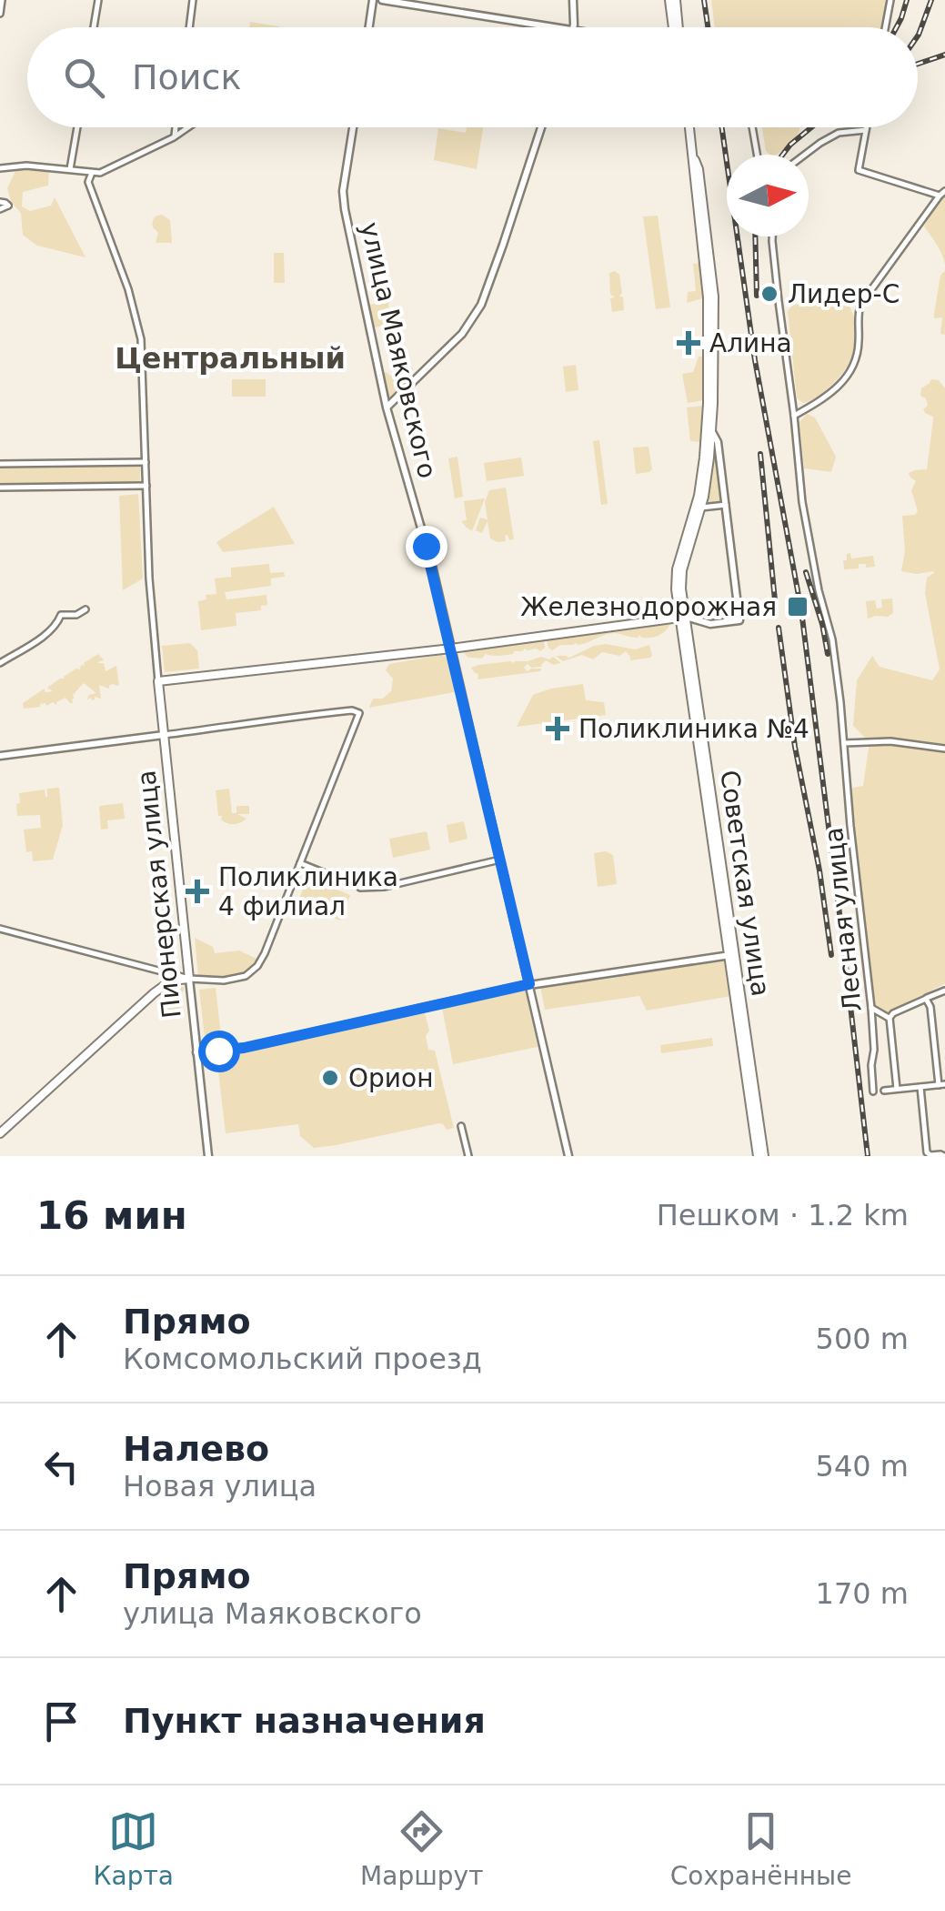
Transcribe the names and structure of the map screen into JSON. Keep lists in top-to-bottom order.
{
  "streets": {
    "main road": ["Советская улица", "Пионерская улица"],
    "street": ["улица Маяковского", "Лесная улица"]
  },
  "districts": ["Центральный"],
  "places": {
    "other": ["Лидер-С", "Орион"],
    "health": ["Алина", "Поликлиника №4", "Поликлиника 4 филиал"],
    "transit": ["Железнодорожная"]
  },
  "north": "right",
  "page": {
    "search": "Поиск",
    "heading": ["16 мин", "Пешком · 1.2 km"],
    "list": [
      ["Прямо", "Комсомольский проезд", "500 m"],
      ["Налево", "Новая улица", "540 m"],
      ["Прямо", "улица Маяковского", "170 m"],
      "Пункт назначения"
    ],
    "nav": ["Карта", "Маршрут", "Сохранённые"]
  }
}
